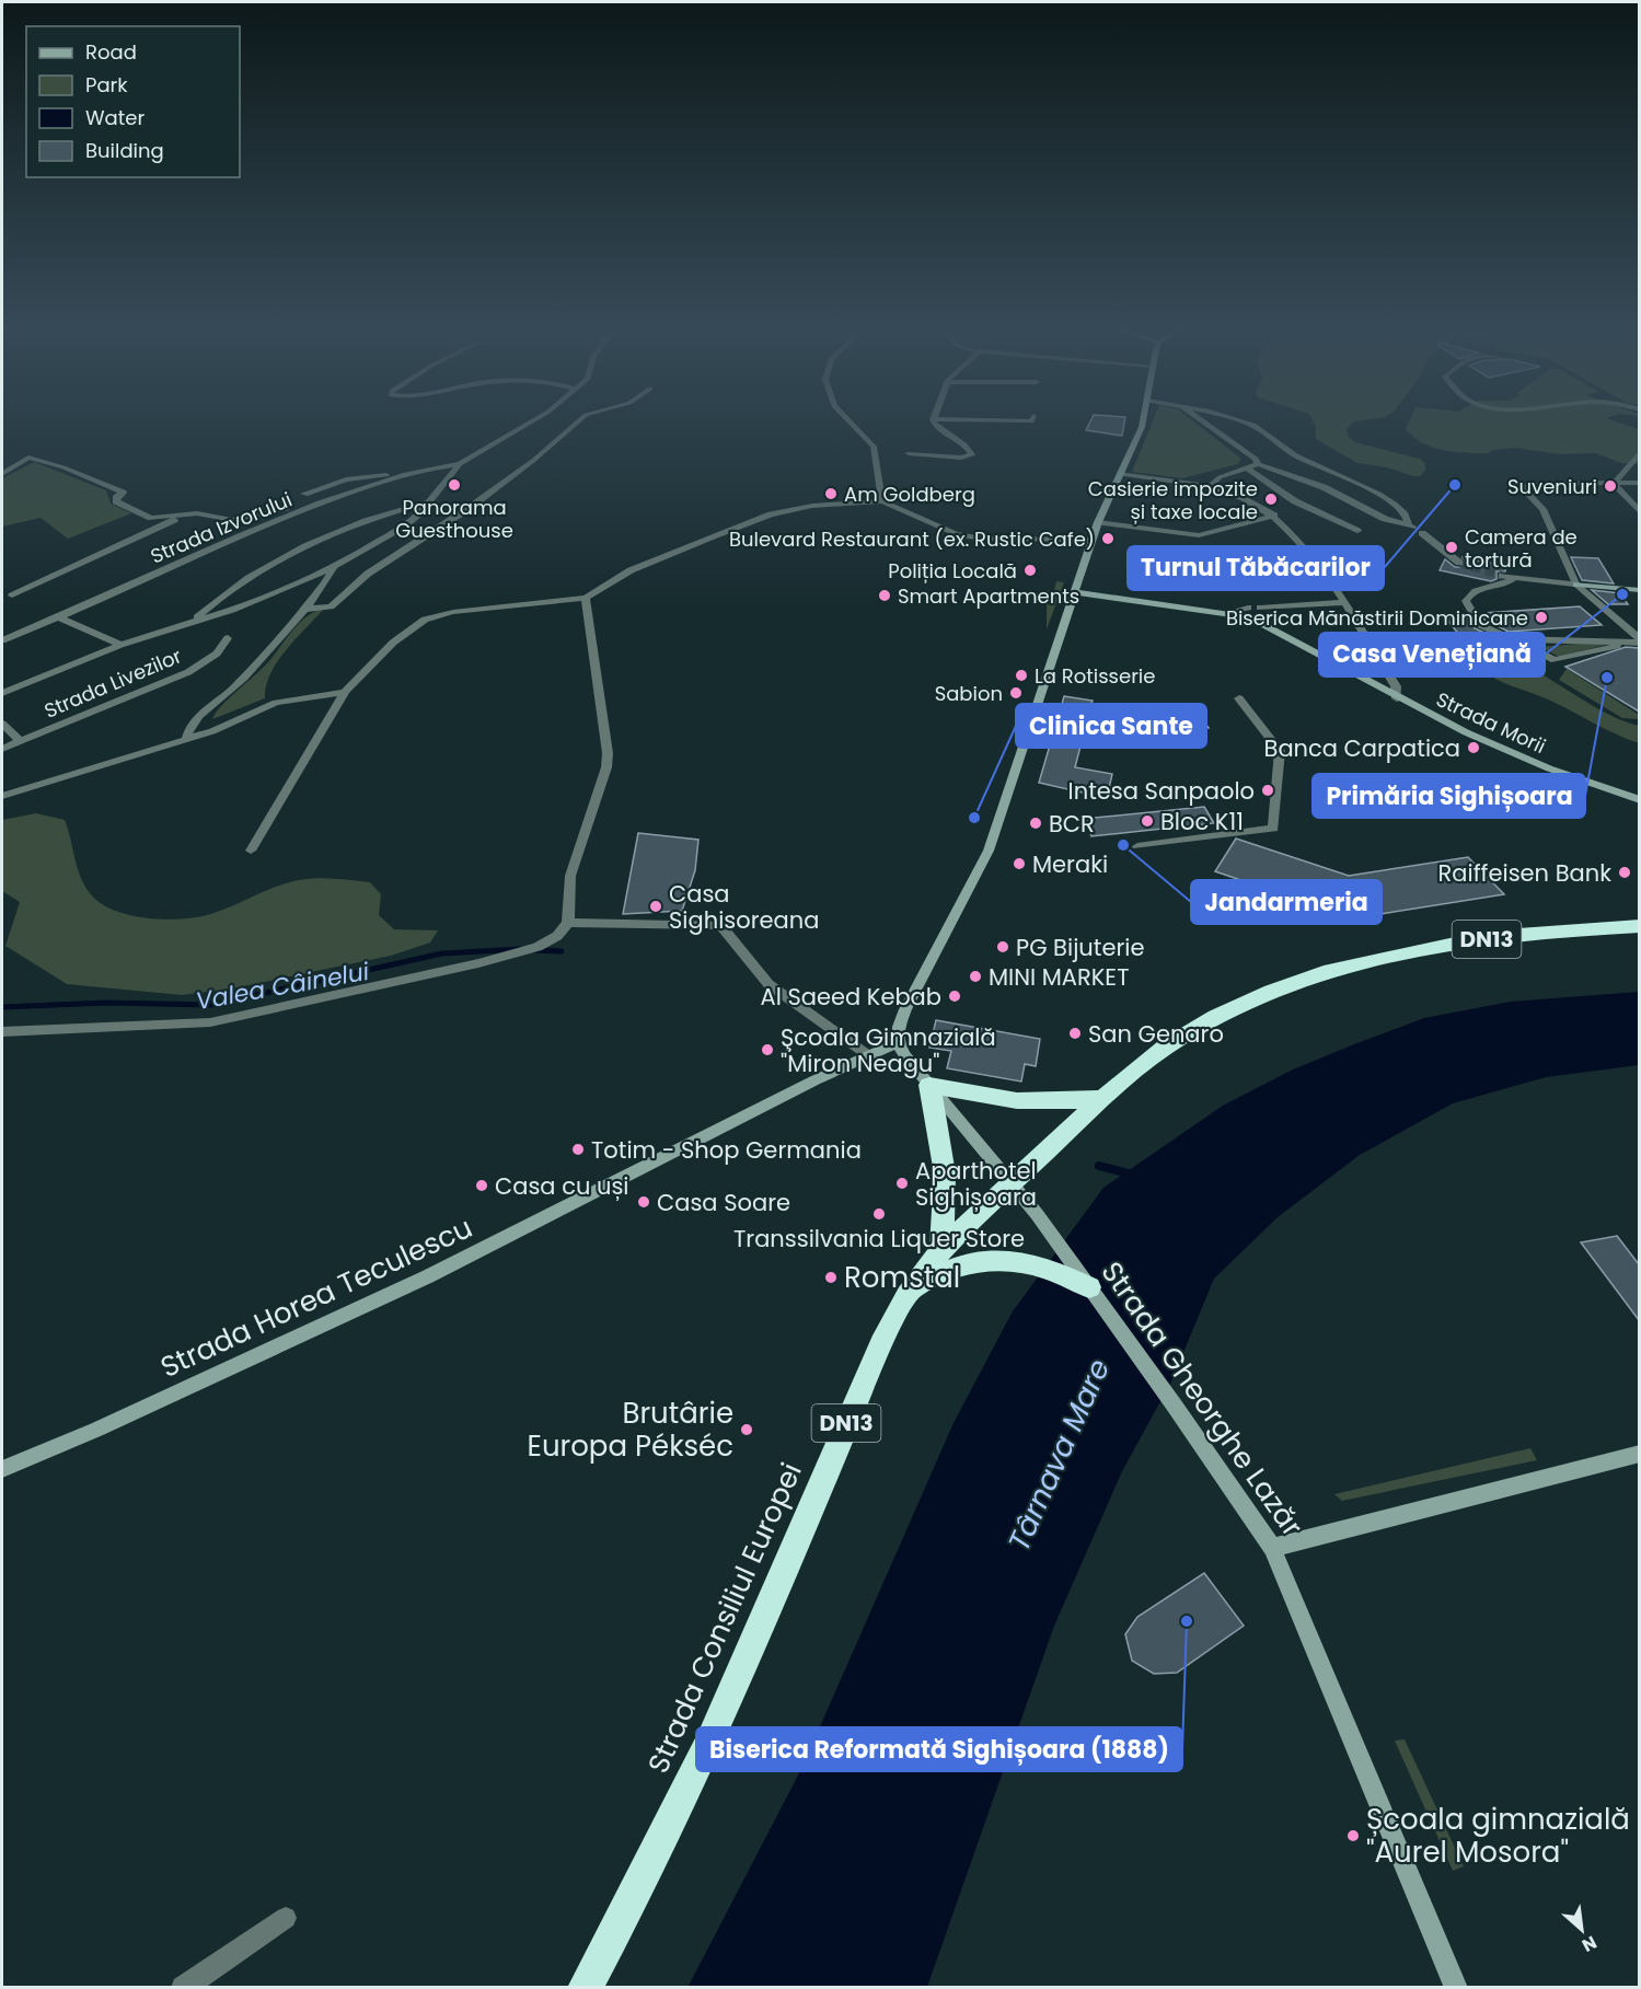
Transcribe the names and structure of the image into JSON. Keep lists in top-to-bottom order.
{
  "streets": {
    "highway": ["DN13", "Strada Consiliul Europei"],
    "street": [
      "Strada Izvorului",
      "Strada Livezilor",
      "Strada Morii",
      "Strada Horea Teculescu",
      "Strada Gheorghe Lazăr"
    ]
  },
  "crossings": [
    ["Strada Horea Teculescu", "Strada Gheorghe Lazăr"],
    ["Strada Gheorghe Lazăr", "Strada Consiliul Europei"]
  ],
  "water": ["Valea Câinelui", "Târnava Mare"],
  "places": [
    "Panorama Guesthouse",
    "Turnul Tăbăcarilor",
    "Suveniuri",
    "Am Goldberg",
    "Casierie impozite și taxe locale",
    "Bulevard Restaurant (ex. Rustic Cafe)",
    "Camera de tortură",
    "Poliția Locală",
    "Casa Venețiană",
    "Smart Apartments",
    "Biserica Mănăstirii Dominicane",
    "La Rotisserie",
    "Primăria Sighișoara",
    "Sabion",
    "Banca Carpatica",
    "Intesa Sanpaolo",
    "Clinica Sante",
    "Bloc K11",
    "BCR",
    "Jandarmeria",
    "Meraki",
    "Raiffeisen Bank",
    "Casa Sighisoreana",
    "PG Bijuterie",
    "MINI MARKET",
    "Al Saeed Kebab",
    "San Genaro",
    "Şcoala Gimnazială \"Miron Neagu\"",
    "Totim - Shop Germania",
    "Aparthotel Sighișoara",
    "Casa cu uși",
    "Casa Soare",
    "Transsilvania Liquer Store",
    "Romstal",
    "Brutârie Europa Pékséc",
    "Biserica Reformată Sighișoara (1888)",
    "Școala gimnazială \"Aurel Mosora\""
  ],
  "legend": [
    "Road",
    "Park",
    "Water",
    "Building"
  ],
  "north": "bottom right"
}
